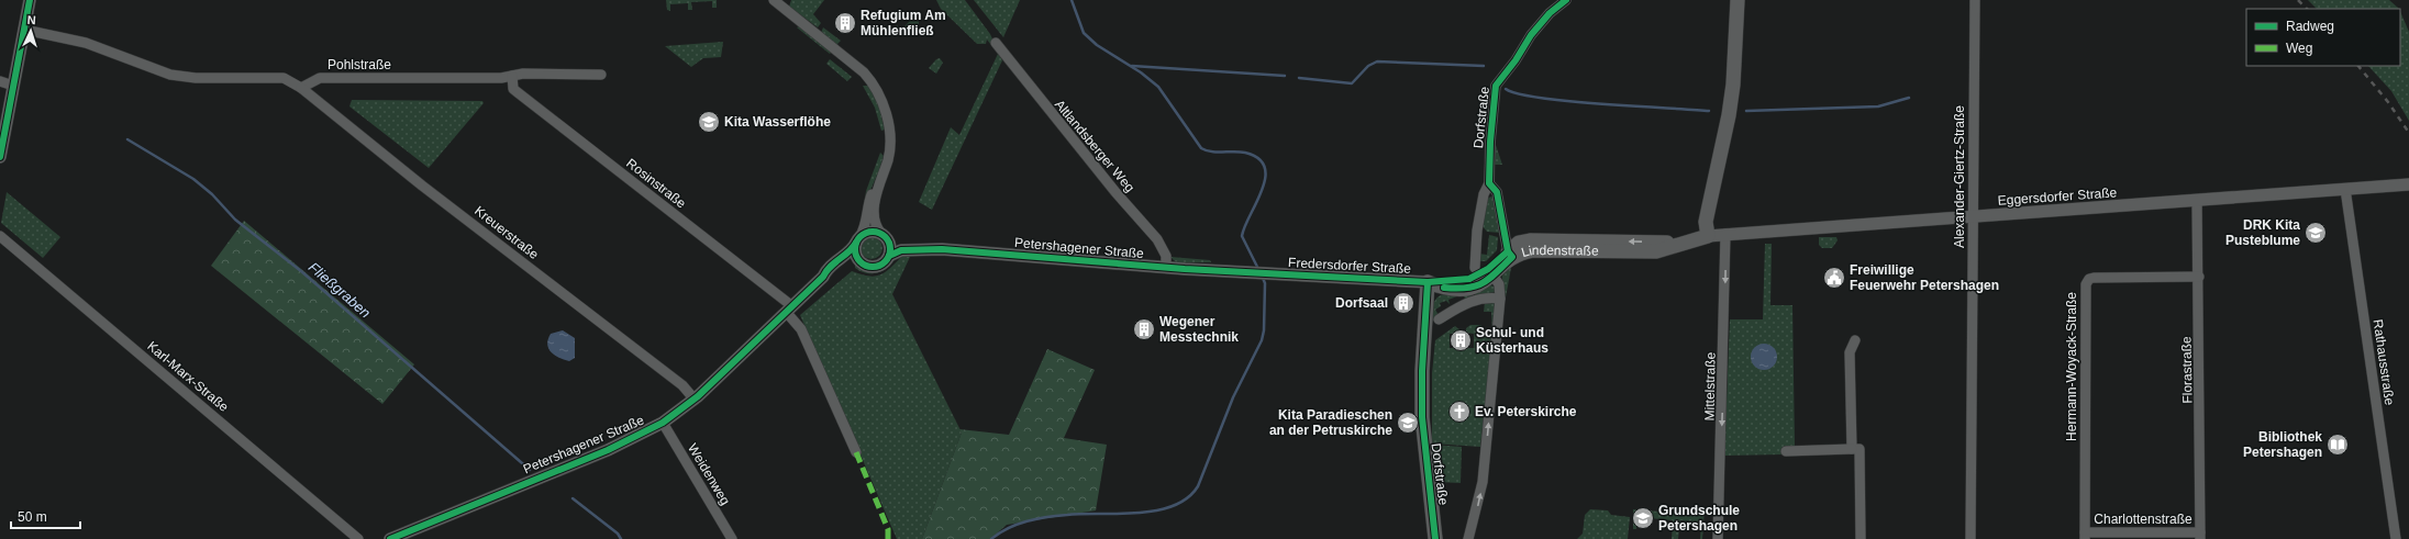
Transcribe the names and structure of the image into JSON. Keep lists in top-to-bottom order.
{
  "streets": {
    "main road": ["Dorfstraße", "Lindenstraße"],
    "street": [
      "Pohlstraße",
      "Altlandsberger Weg",
      "Alexander-Giertz-Straße",
      "Rosinstraße",
      "Eggersdorfer Straße",
      "Kreuerstraße",
      "Petershagener Straße",
      "Fredersdorfer Straße",
      "Rathausstraße",
      "Hermann-Woyack-Straße",
      "Florastraße",
      "Karl-Marx-Straße",
      "Mittelstraße",
      "Weidenweg",
      "Charlottenstraße"
    ]
  },
  "crossings": [
    ["Pohlstraße", "Rosinstraße"],
    ["Pohlstraße", "Kreuerstraße"],
    ["Dorfstraße", "Lindenstraße"],
    ["Dorfstraße", "Fredersdorfer Straße"],
    ["Altlandsberger Weg", "Petershagener Straße"],
    ["Alexander-Giertz-Straße", "Eggersdorfer Straße"],
    ["Rosinstraße", "Petershagener Straße"],
    ["Eggersdorfer Straße", "Lindenstraße"],
    ["Eggersdorfer Straße", "Rathausstraße"],
    ["Eggersdorfer Straße", "Florastraße"],
    ["Eggersdorfer Straße", "Mittelstraße"],
    ["Kreuerstraße", "Petershagener Straße"],
    ["Petershagener Straße", "Fredersdorfer Straße"],
    ["Petershagener Straße", "Weidenweg"],
    ["Lindenstraße", "Fredersdorfer Straße"],
    ["Hermann-Woyack-Straße", "Florastraße"],
    ["Hermann-Woyack-Straße", "Charlottenstraße"],
    ["Florastraße", "Charlottenstraße"]
  ],
  "one_way": ["Mittelstraße"],
  "water": ["Fließgraben"],
  "places": {
    "building": [
      "Refugium Am Mühlenfließ",
      "Dorfsaal",
      "Wegener Messtechnik",
      "Schul- und Küsterhaus"
    ],
    "school or university": [
      "Kita Wasserflöhe",
      "DRK Kita Pusteblume",
      "Kita Paradieschen an der Petruskirche",
      "Grundschule Petershagen"
    ],
    "public building": ["Freiwillige Feuerwehr Petershagen"],
    "church": ["Ev. Peterskirche"],
    "library": ["Bibliothek Petershagen"]
  },
  "legend": ["Radweg", "Weg"],
  "scale_bar": "50 m",
  "north": "top"
}
